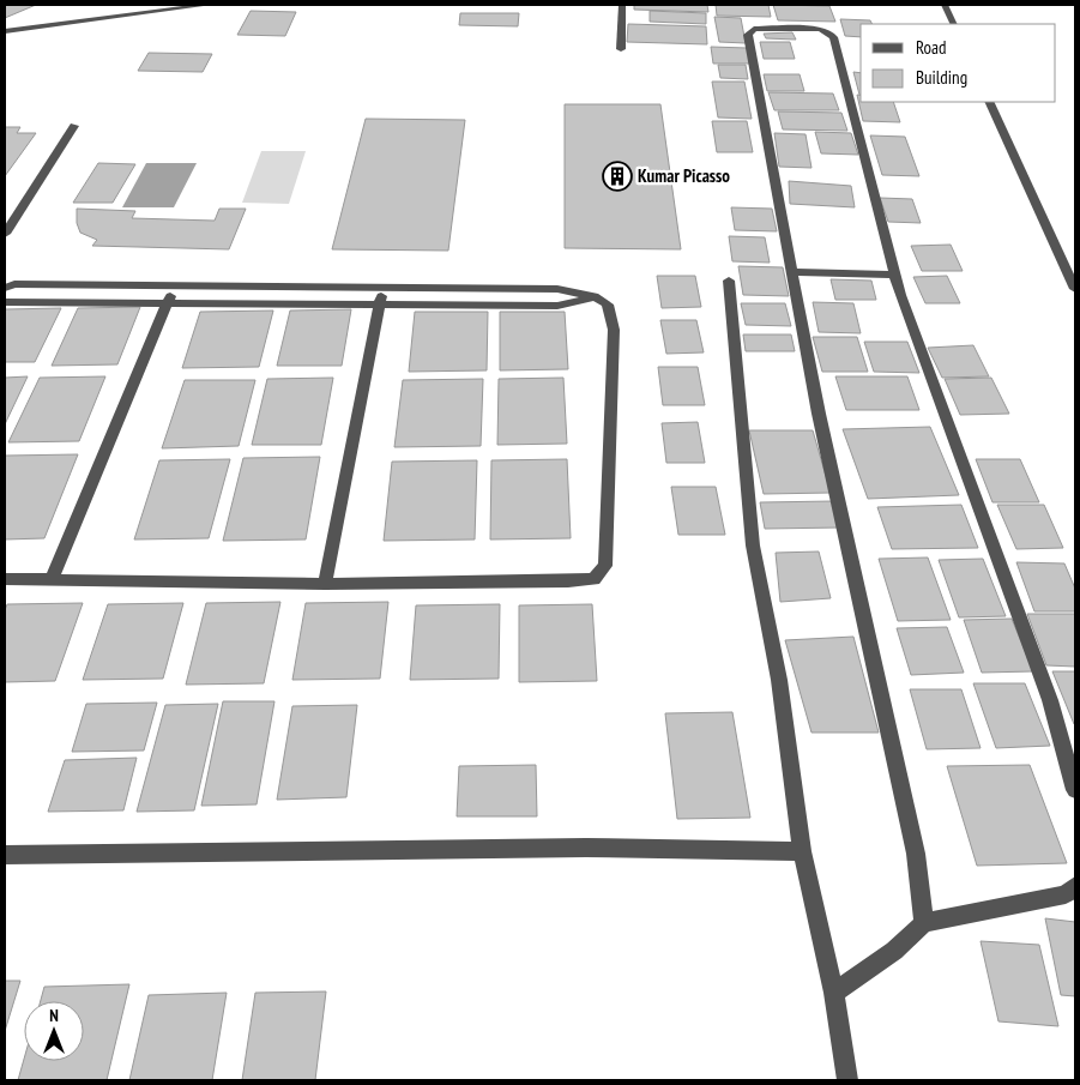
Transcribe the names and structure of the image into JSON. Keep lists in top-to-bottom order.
{
  "places": {
    "building": ["Kumar Picasso"]
  },
  "legend": ["Road", "Building"],
  "north": "top"
}
